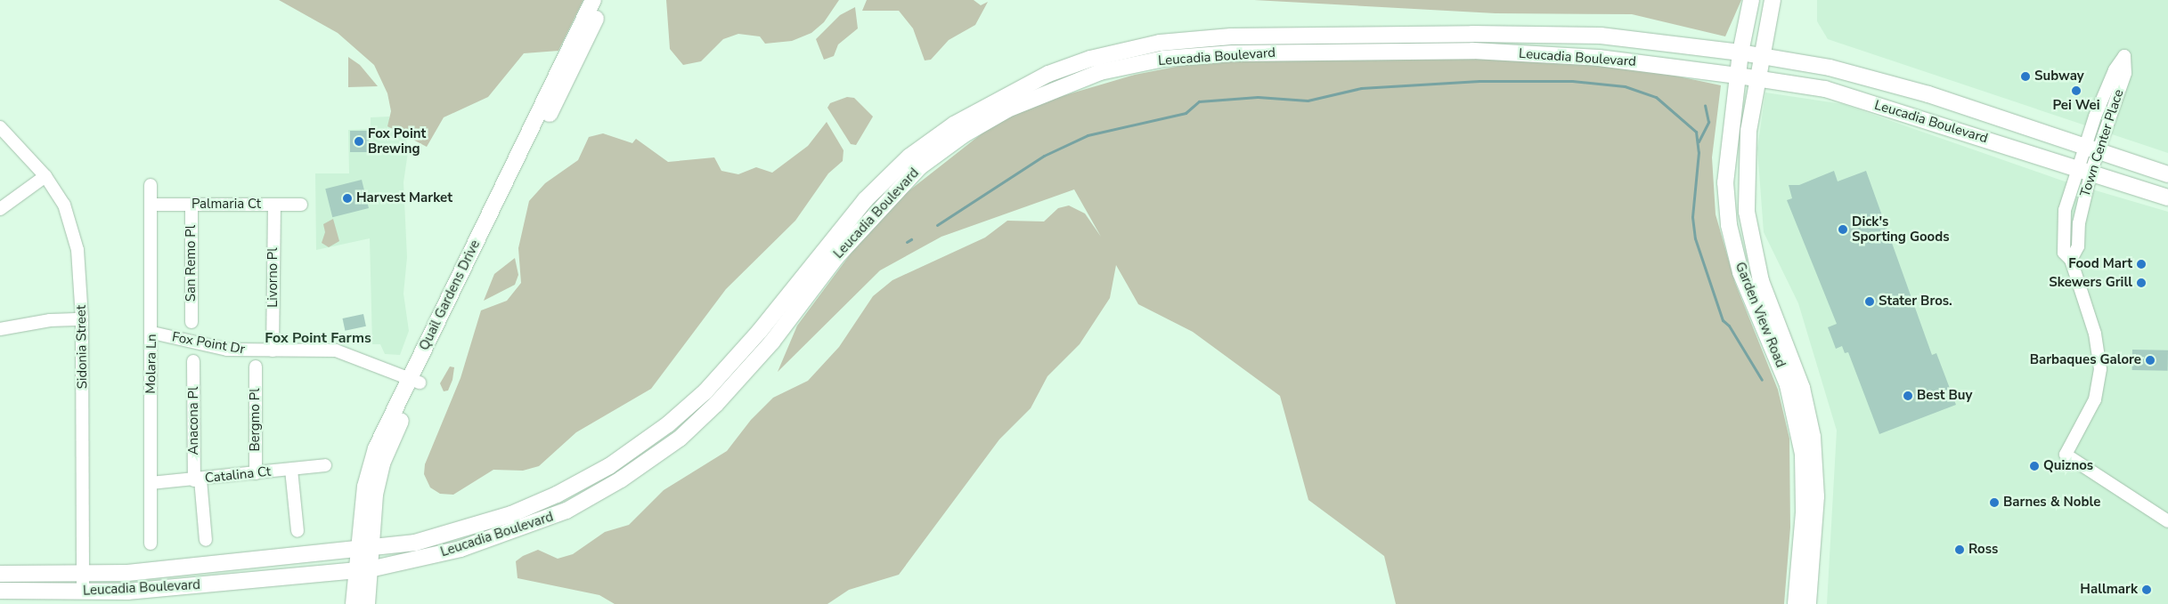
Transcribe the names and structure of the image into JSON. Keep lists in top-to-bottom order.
{
  "streets": {
    "main road": ["Leucadia Boulevard", "Quail Gardens Drive", "Garden View Road"],
    "street": [
      "Town Center Place",
      "Palmaria Ct",
      "San Remo Pl",
      "Livorno Pl",
      "Fox Point Dr",
      "Sidonia Street",
      "Molara Ln",
      "Bergmo Pl",
      "Anacona Pl",
      "Catalina Ct"
    ]
  },
  "crossings": [
    ["Leucadia Boulevard", "Town Center Place"],
    ["Leucadia Boulevard", "Quail Gardens Drive"],
    ["Leucadia Boulevard", "Garden View Road"],
    ["Leucadia Boulevard", "Sidonia Street"],
    ["Palmaria Ct", "San Remo Pl"],
    ["Palmaria Ct", "Livorno Pl"],
    ["Palmaria Ct", "Molara Ln"],
    ["Livorno Pl", "Fox Point Dr"],
    ["Quail Gardens Drive", "Fox Point Dr"],
    ["Fox Point Dr", "Molara Ln"],
    ["Molara Ln", "Catalina Ct"],
    ["Bergmo Pl", "Catalina Ct"],
    ["Anacona Pl", "Catalina Ct"]
  ],
  "districts": ["Fox Point Farms"],
  "places": [
    "Subway",
    "Pei Wei",
    "Fox Point Brewing",
    "Harvest Market",
    "Dick's Sporting Goods",
    "Food Mart",
    "Skewers Grill",
    "Stater Bros.",
    "Barbaques Galore",
    "Best Buy",
    "Quiznos",
    "Barnes & Noble",
    "Ross",
    "Hallmark"
  ]
}
